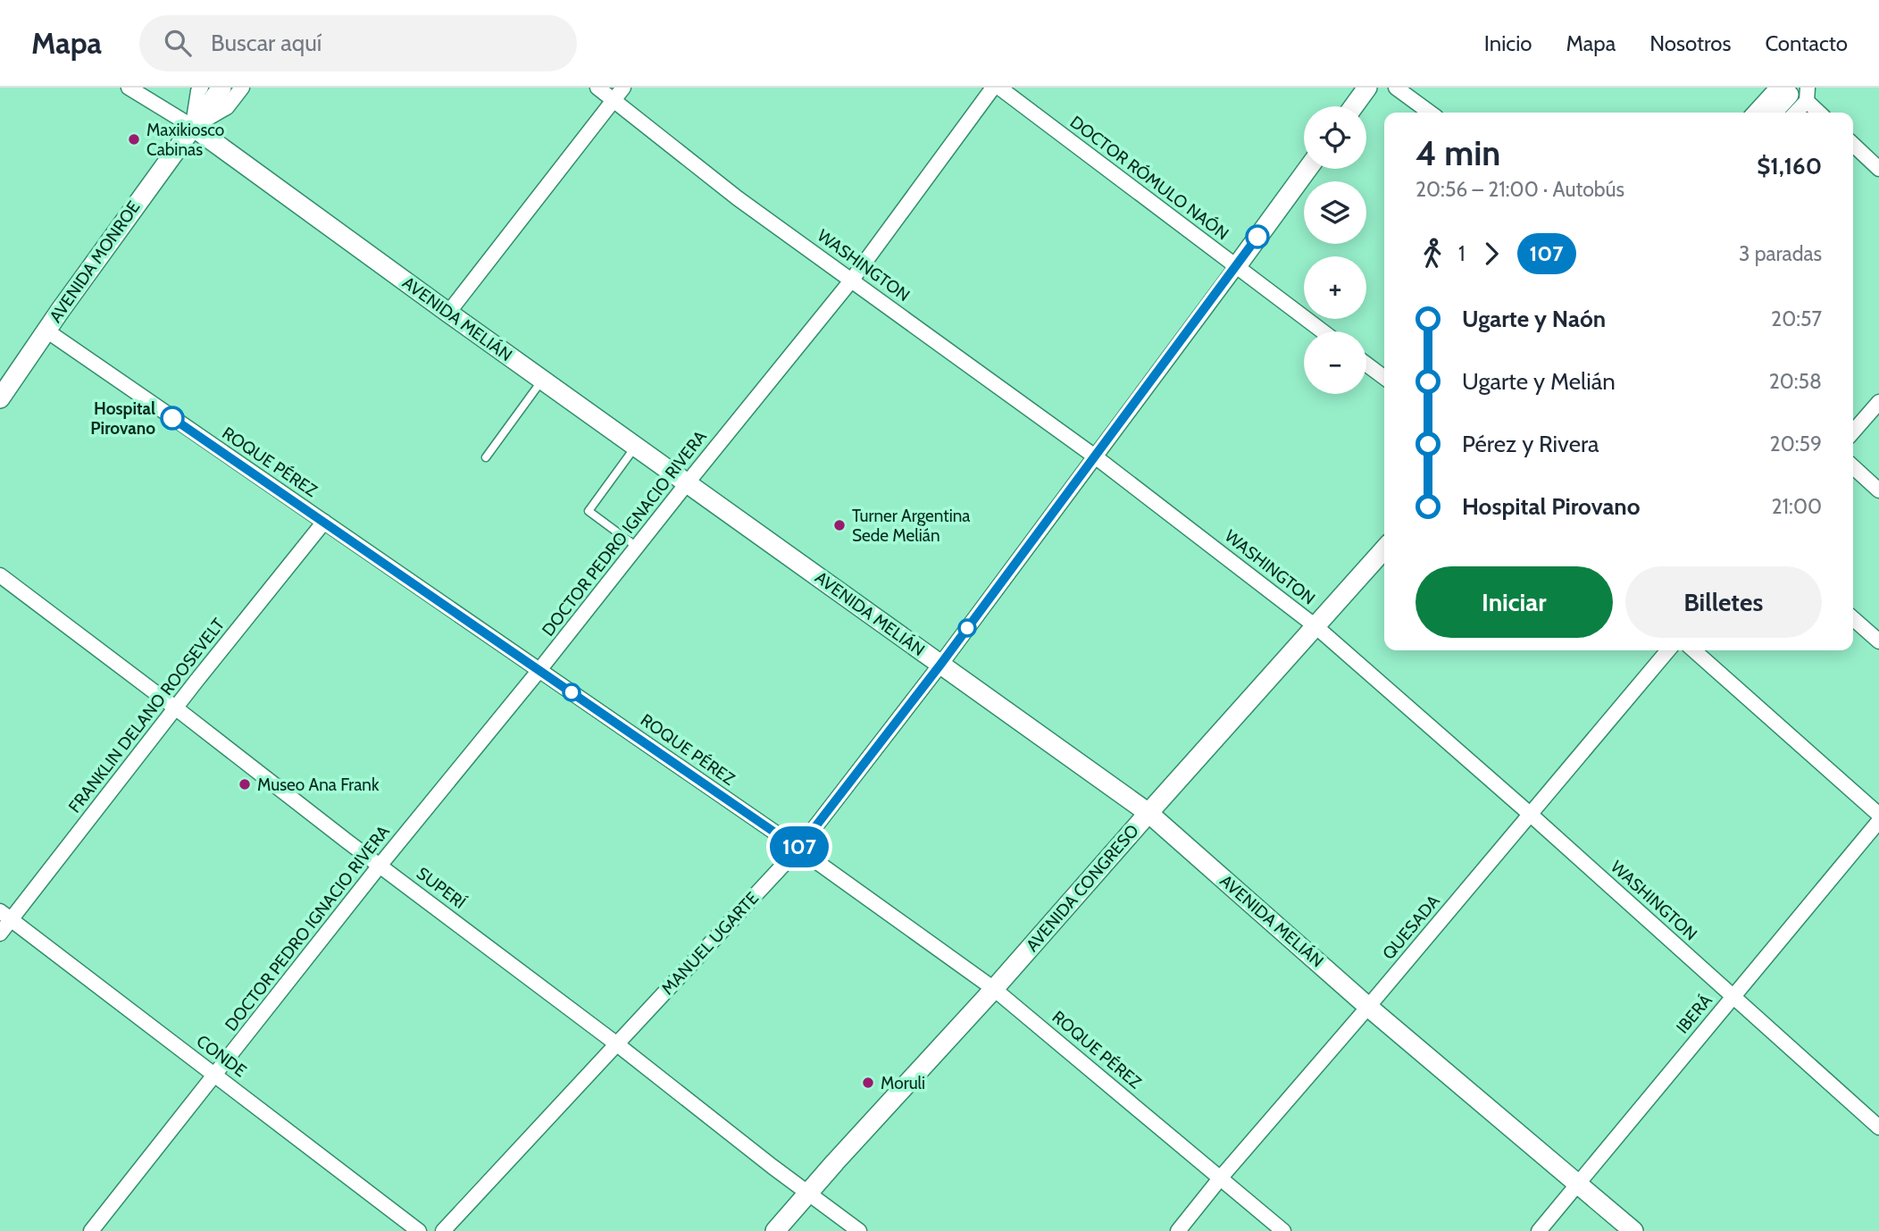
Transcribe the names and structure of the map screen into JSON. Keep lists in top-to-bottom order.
{
  "streets": {
    "street": [
      "DOCTOR RÓMULO NAÓN",
      "AVENIDA MONROE",
      "WASHINGTON",
      "AVENIDA MELIÁN",
      "ROQUE PÉREZ",
      "DOCTOR PEDRO IGNACIO RIVERA",
      "FRANKLIN DELANO ROOSEVELT",
      "SUPERÍ",
      "AVENIDA CONGRESO",
      "QUESADA",
      "MANUEL UGARTE",
      "IBERÁ",
      "CONDE"
    ]
  },
  "crossings": [
    ["DOCTOR RÓMULO NAÓN", "MANUEL UGARTE"],
    ["AVENIDA MONROE", "AVENIDA MELIÁN"],
    ["AVENIDA MONROE", "ROQUE PÉREZ"],
    ["WASHINGTON", "DOCTOR PEDRO IGNACIO RIVERA"],
    ["WASHINGTON", "AVENIDA CONGRESO"],
    ["WASHINGTON", "QUESADA"],
    ["WASHINGTON", "MANUEL UGARTE"],
    ["WASHINGTON", "IBERÁ"],
    ["AVENIDA MELIÁN", "DOCTOR PEDRO IGNACIO RIVERA"],
    ["AVENIDA MELIÁN", "AVENIDA CONGRESO"],
    ["AVENIDA MELIÁN", "QUESADA"],
    ["AVENIDA MELIÁN", "MANUEL UGARTE"],
    ["AVENIDA MELIÁN", "IBERÁ"],
    ["ROQUE PÉREZ", "DOCTOR PEDRO IGNACIO RIVERA"],
    ["ROQUE PÉREZ", "FRANKLIN DELANO ROOSEVELT"],
    ["ROQUE PÉREZ", "AVENIDA CONGRESO"],
    ["ROQUE PÉREZ", "QUESADA"],
    ["ROQUE PÉREZ", "MANUEL UGARTE"],
    ["DOCTOR PEDRO IGNACIO RIVERA", "SUPERÍ"],
    ["DOCTOR PEDRO IGNACIO RIVERA", "CONDE"],
    ["FRANKLIN DELANO ROOSEVELT", "SUPERÍ"],
    ["FRANKLIN DELANO ROOSEVELT", "CONDE"],
    ["SUPERÍ", "AVENIDA CONGRESO"],
    ["SUPERÍ", "MANUEL UGARTE"]
  ],
  "places": [
    "Maxikiosco Cabinas",
    "Hospital Pirovano",
    "Turner Argentina Sede Melián",
    "Museo Ana Frank",
    "Moruli"
  ],
  "lines": ["bus line 107"],
  "page": {
    "header": "Mapa",
    "search": "Buscar aquí",
    "nav": [
      "Inicio",
      "Mapa",
      "Nosotros",
      "Contacto"
    ],
    "on_map": "107",
    "map_buttons": ["+", "−"],
    "heading": ["4 min", "20:56 – 21:00 · Autobús", "$1,160"],
    "legs": ["1", "107", "3 paradas"],
    "list": [
      {
        "name": "Ugarte y Naón",
        "value": "20:57"
      },
      {
        "name": "Ugarte y Melián",
        "value": "20:58"
      },
      {
        "name": "Pérez y Rivera",
        "value": "20:59"
      },
      {
        "name": "Hospital Pirovano",
        "value": "21:00"
      }
    ],
    "buttons": ["Iniciar", "Billetes"]
  }
}
